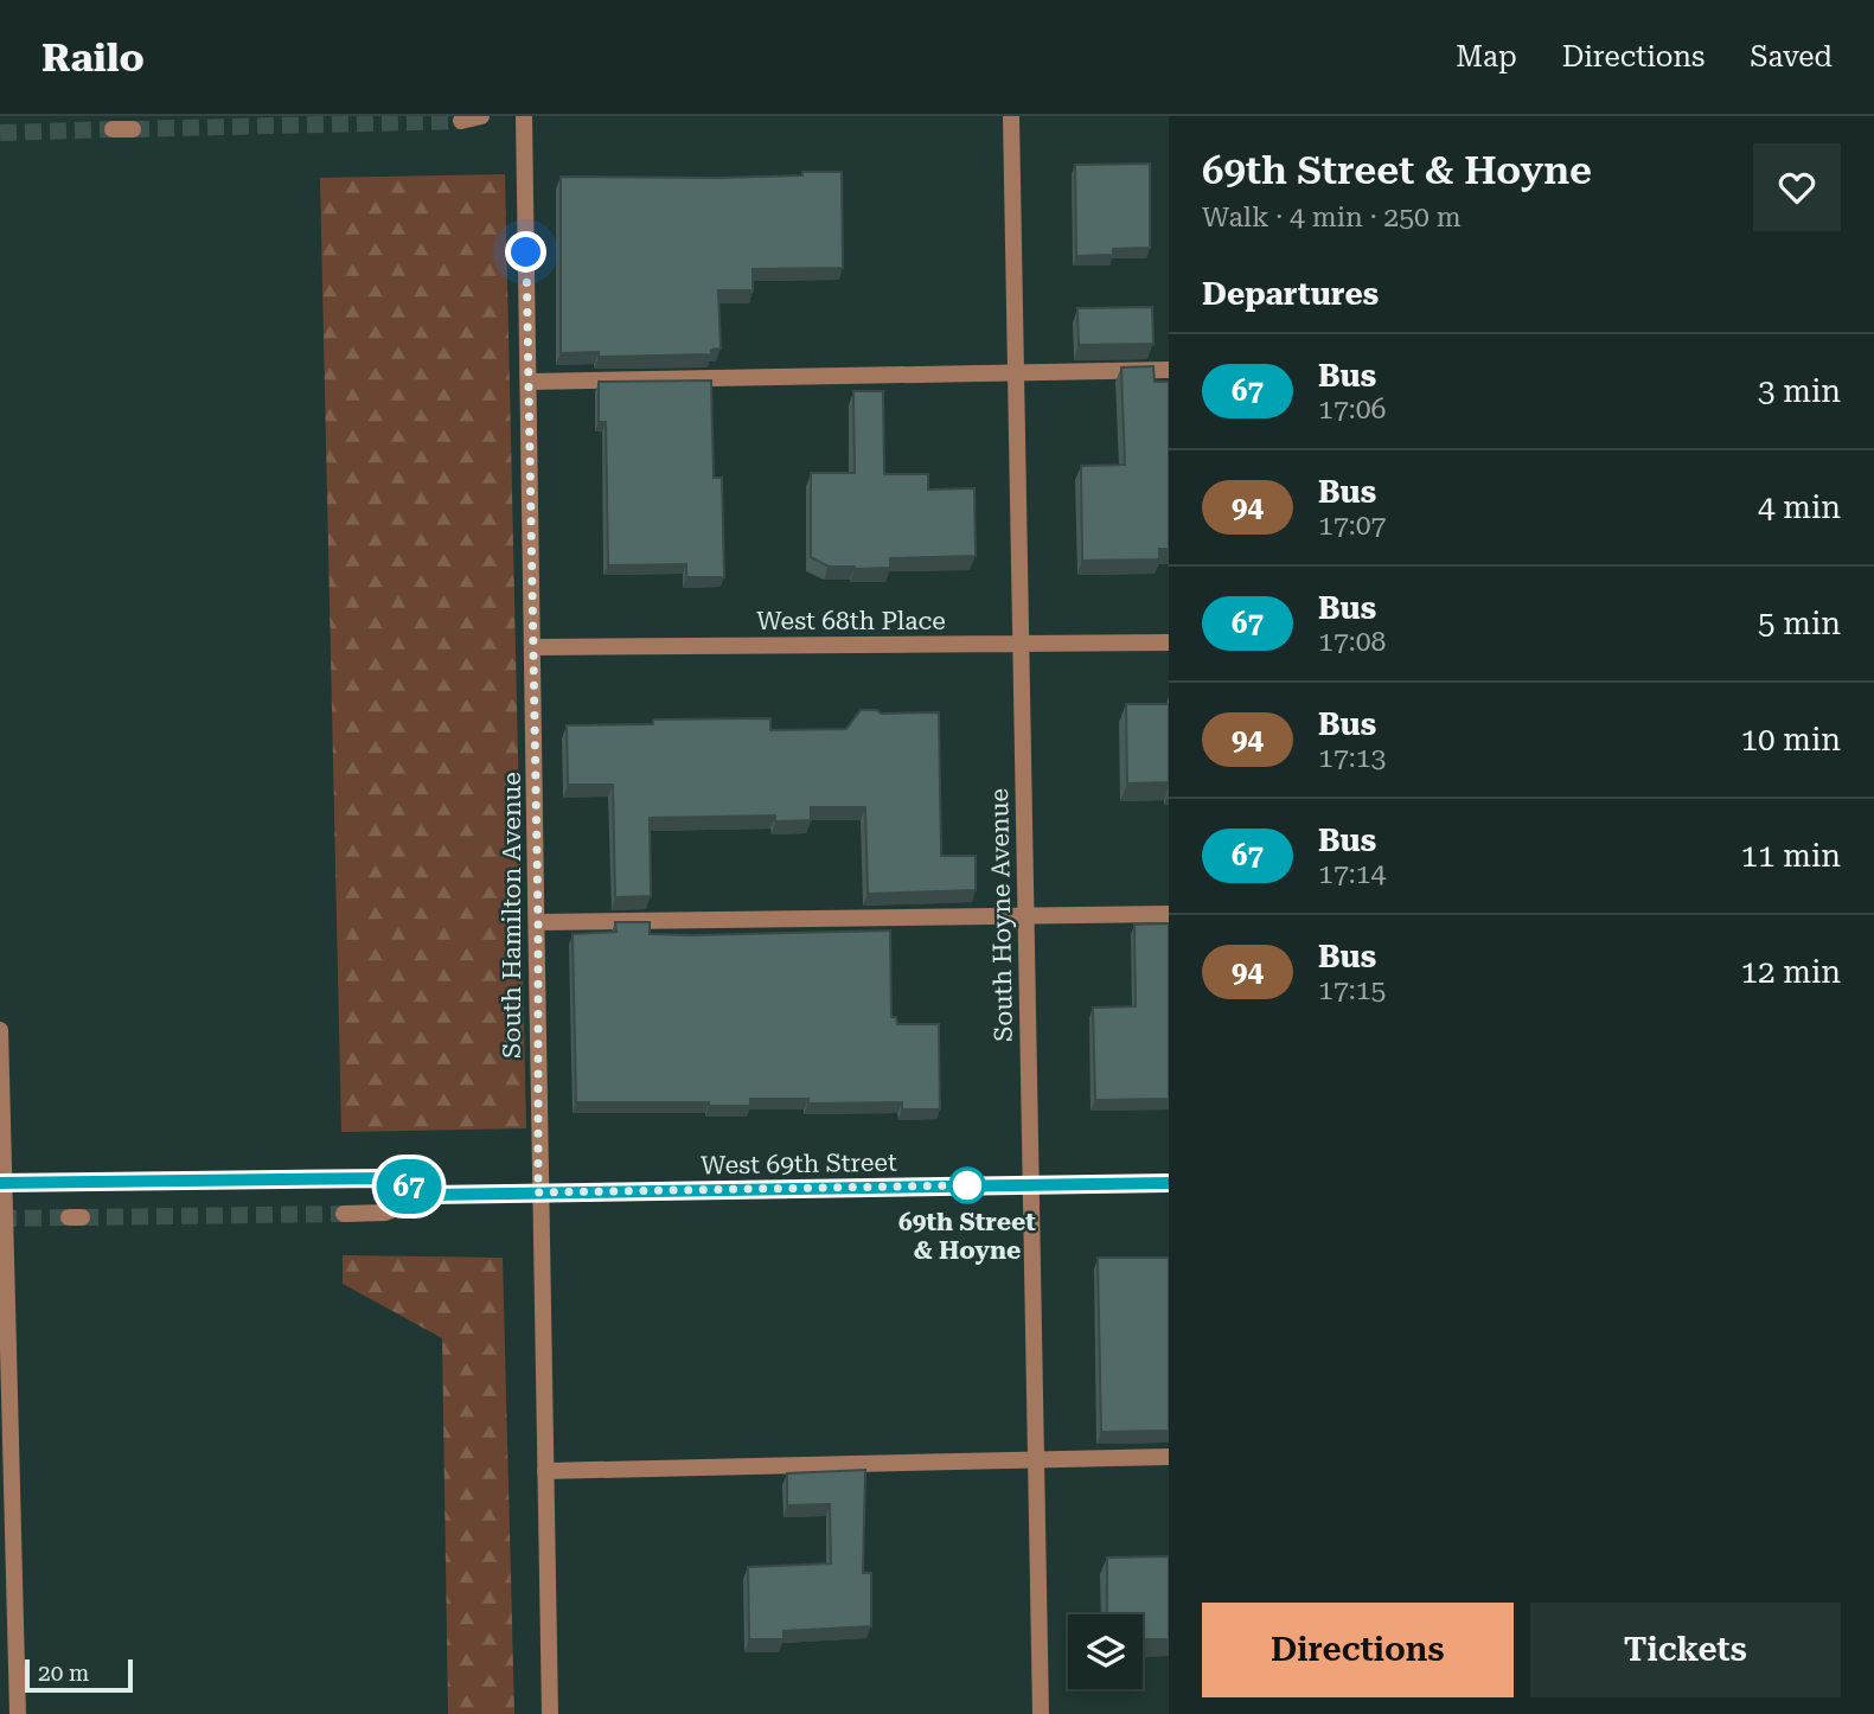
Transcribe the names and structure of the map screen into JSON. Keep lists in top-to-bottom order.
{
  "streets": {
    "street": [
      "West 68th Place",
      "South Hamilton Avenue",
      "South Hoyne Avenue",
      "West 69th Street"
    ]
  },
  "crossings": [
    ["West 68th Place", "South Hamilton Avenue"],
    ["West 68th Place", "South Hoyne Avenue"],
    ["South Hamilton Avenue", "West 69th Street"],
    ["South Hoyne Avenue", "West 69th Street"]
  ],
  "places": ["69th Street & Hoyne"],
  "lines": ["bus line 67"],
  "scale_bar": "20 m",
  "page": {
    "header": "Railo",
    "nav": ["Map", "Directions", "Saved"],
    "on_map": "67",
    "heading": [
      ["69th Street & Hoyne", "Walk · 4 min · 250 m"],
      "Departures"
    ],
    "list": [
      {
        "mark": "67",
        "name": "Bus",
        "note": "17:06",
        "value": "3 min"
      },
      {
        "mark": "94",
        "name": "Bus",
        "note": "17:07",
        "value": "4 min"
      },
      {
        "mark": "67",
        "name": "Bus",
        "note": "17:08",
        "value": "5 min"
      },
      {
        "mark": "94",
        "name": "Bus",
        "note": "17:13",
        "value": "10 min"
      },
      {
        "mark": "67",
        "name": "Bus",
        "note": "17:14",
        "value": "11 min"
      },
      {
        "mark": "94",
        "name": "Bus",
        "note": "17:15",
        "value": "12 min"
      }
    ],
    "buttons": ["Directions", "Tickets"],
    "scale": "20 m"
  }
}
